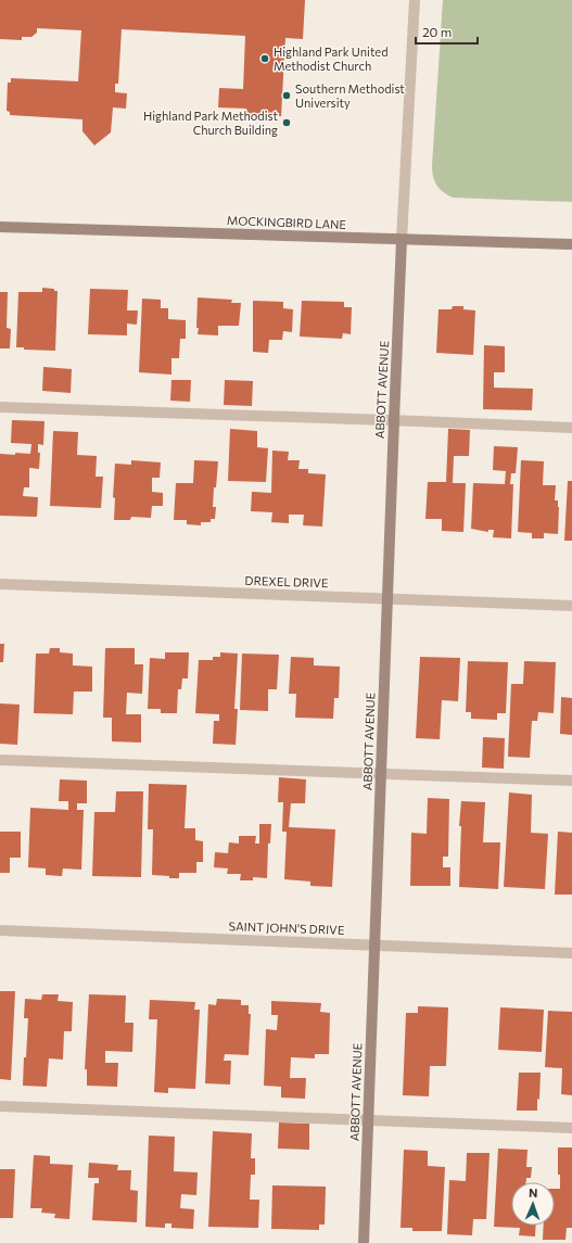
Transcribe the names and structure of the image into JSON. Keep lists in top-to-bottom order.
{
  "streets": {
    "street": [
      "MOCKINGBIRD LANE",
      "ABBOTT AVENUE",
      "DREXEL DRIVE",
      "SAINT JOHN'S DRIVE"
    ]
  },
  "crossings": [
    ["MOCKINGBIRD LANE", "ABBOTT AVENUE"],
    ["ABBOTT AVENUE", "DREXEL DRIVE"],
    ["ABBOTT AVENUE", "SAINT JOHN'S DRIVE"]
  ],
  "places": ["Highland Park United Methodist Church", "Southern Methodist University", "Highland Park Methodist Church Building"],
  "scale_bar": "20 m",
  "north": "top"
}
